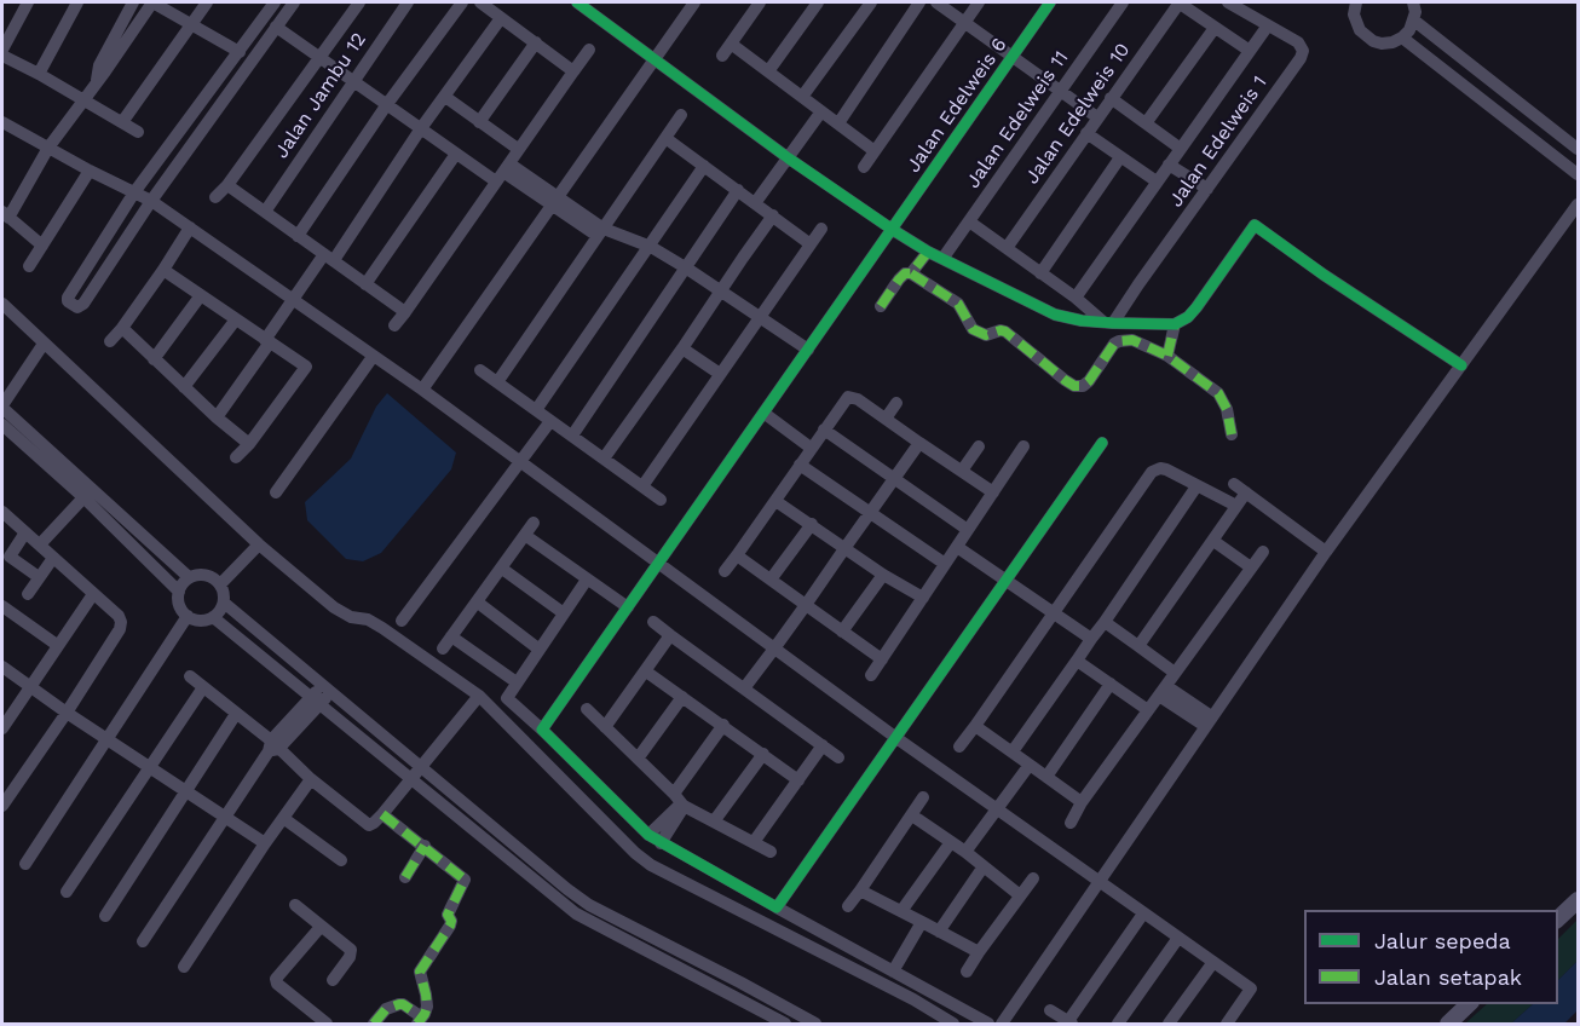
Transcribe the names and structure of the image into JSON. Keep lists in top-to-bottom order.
{
  "streets": {
    "street": [
      "Jalan Jambu 12",
      "Jalan Edelweis 6",
      "Jalan Edelweis 10",
      "Jalan Edelweis 11",
      "Jalan Edelweis 1"
    ]
  },
  "legend": ["Jalur sepeda", "Jalan setapak"]
}
